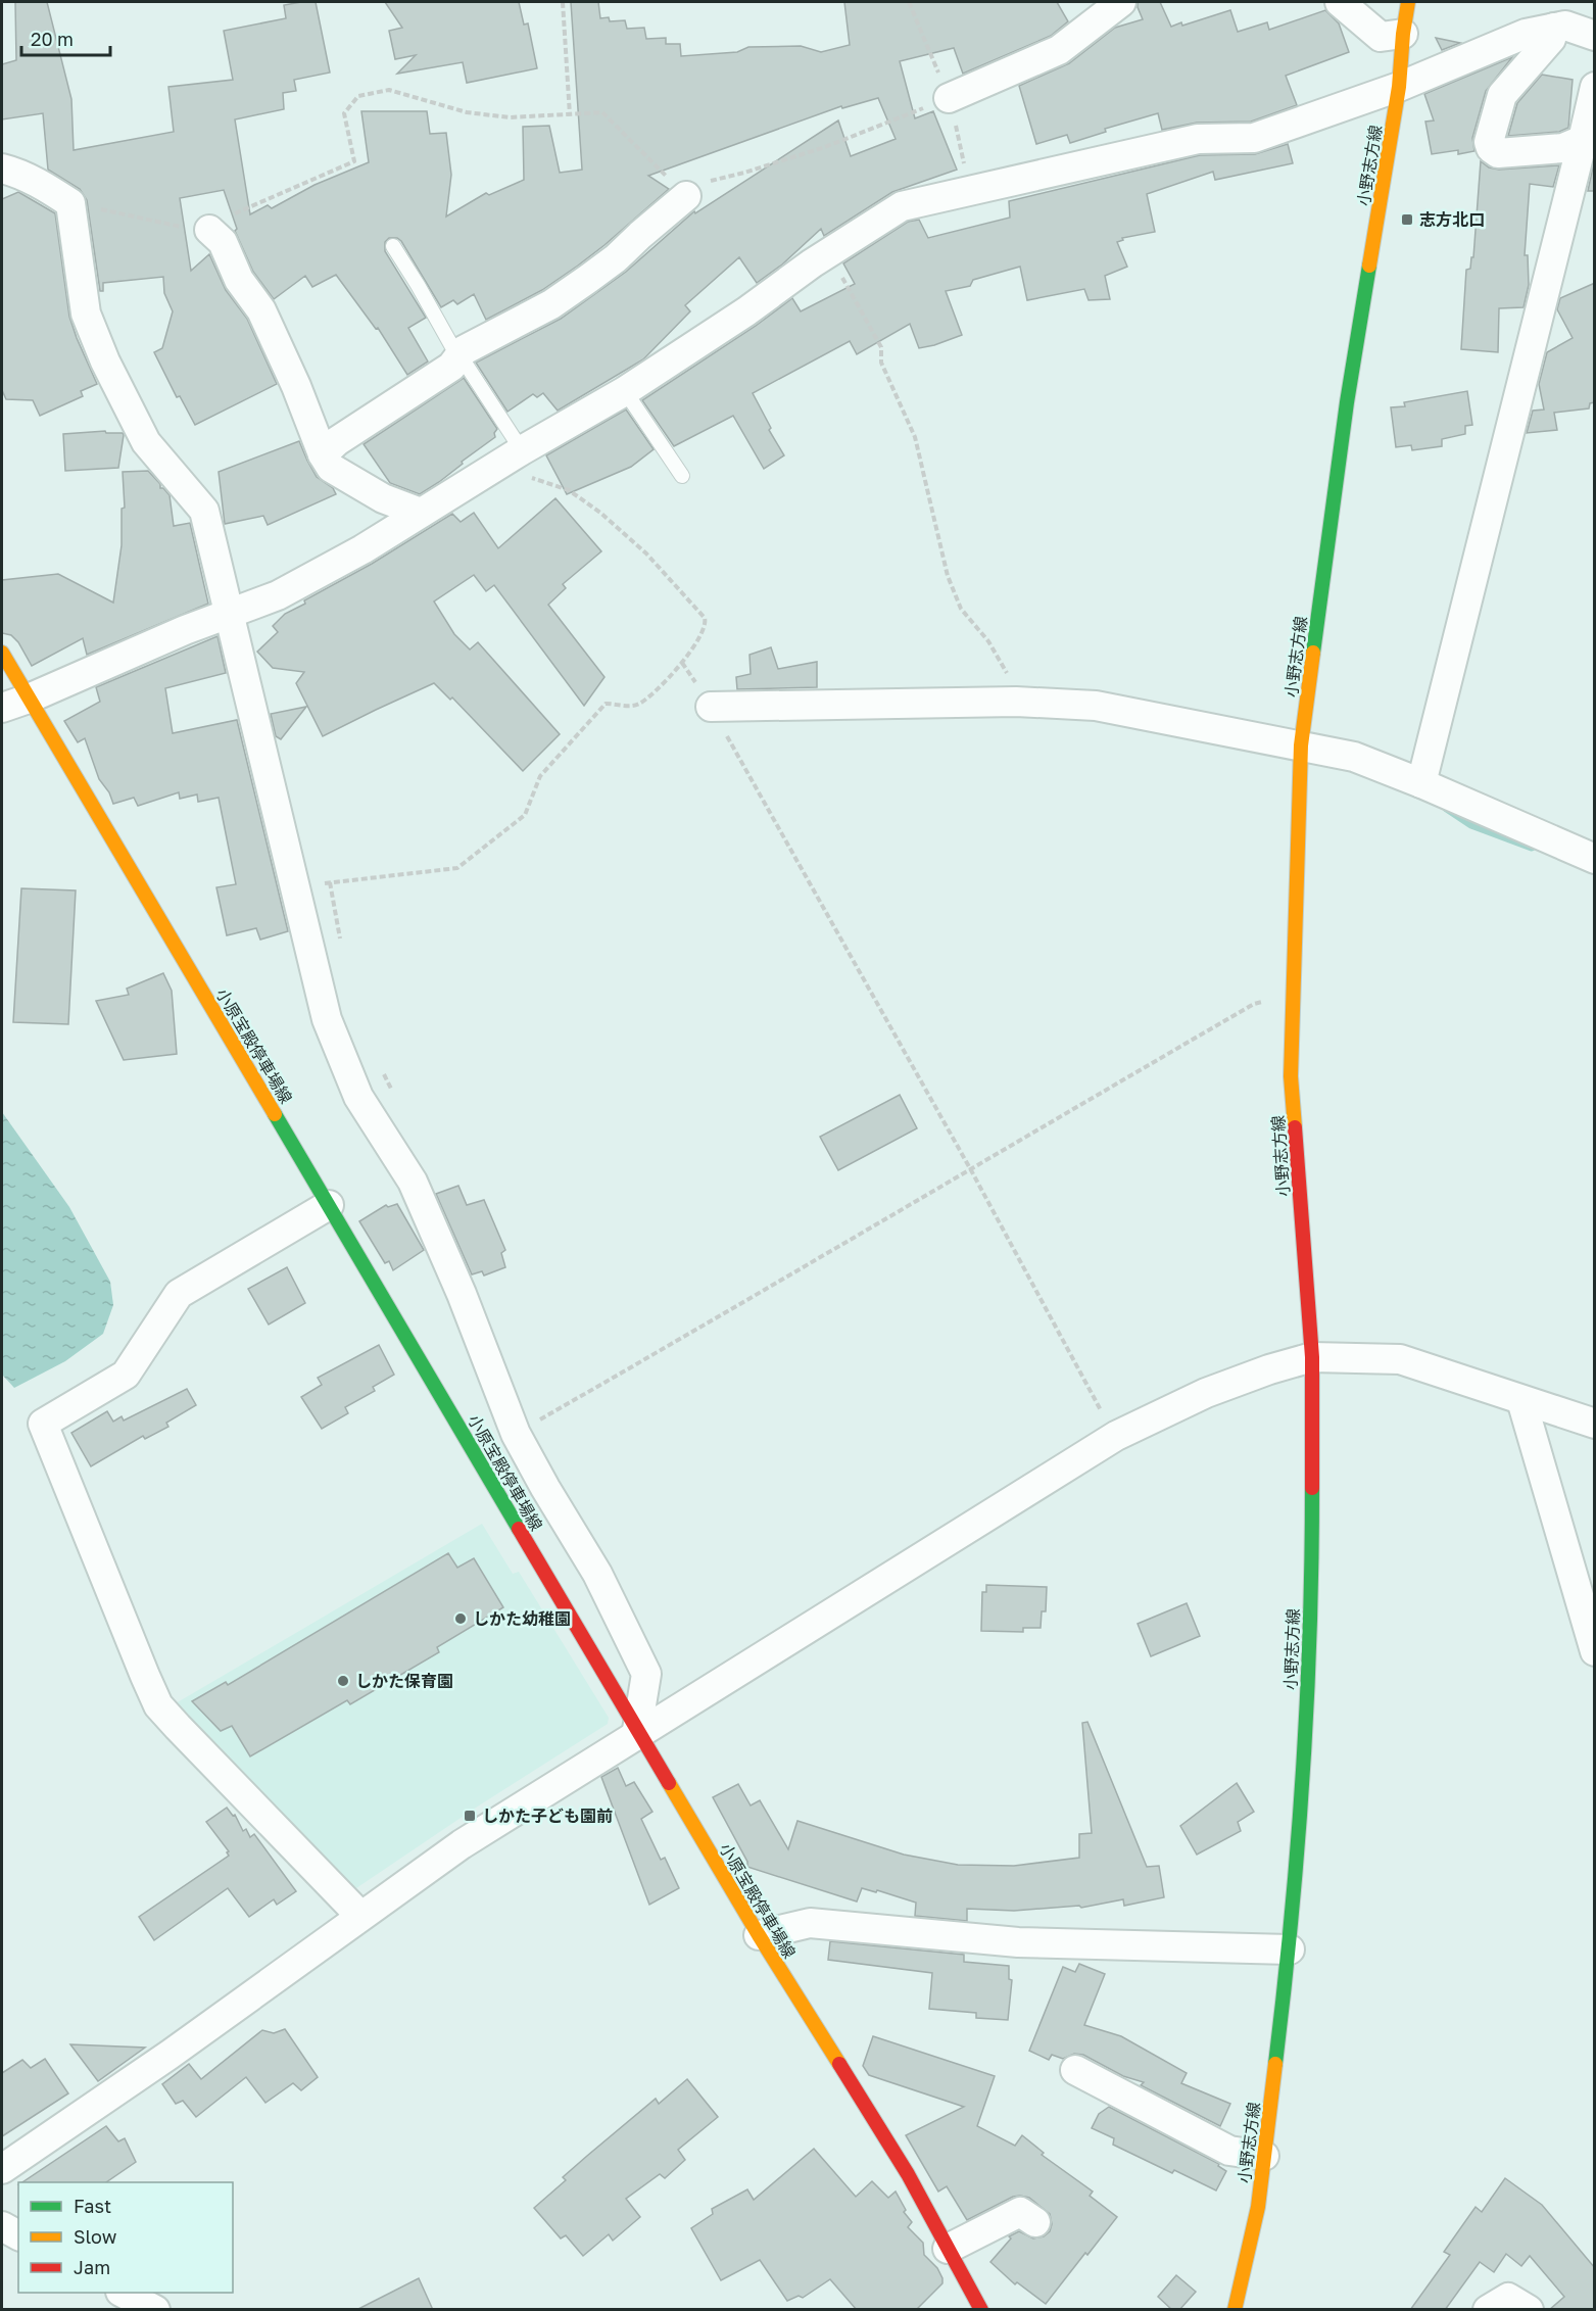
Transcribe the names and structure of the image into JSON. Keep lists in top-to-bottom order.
{
  "streets": {
    "main road": ["小野志方線", "小原宝殿停車場線"]
  },
  "places": {
    "transit": ["志方北口", "しかた子ども園前"],
    "other": ["しかた幼稚園", "しかた保育園"]
  },
  "legend": ["Fast", "Slow", "Jam"],
  "scale_bar": "20 m"
}
